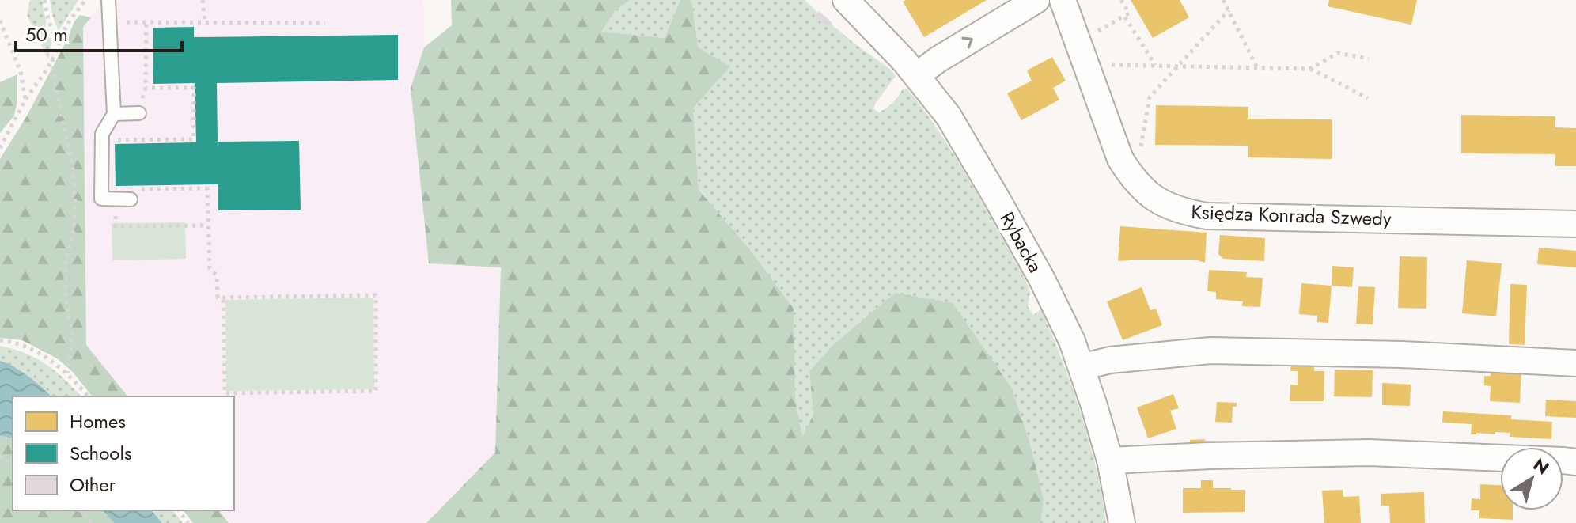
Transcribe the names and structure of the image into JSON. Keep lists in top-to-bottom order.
{
  "streets": {
    "street": ["Księdza Konrada Szwedy", "Rybacka"]
  },
  "legend": ["Homes", "Schools", "Other"],
  "scale_bar": "50 m",
  "north": "top right"
}
